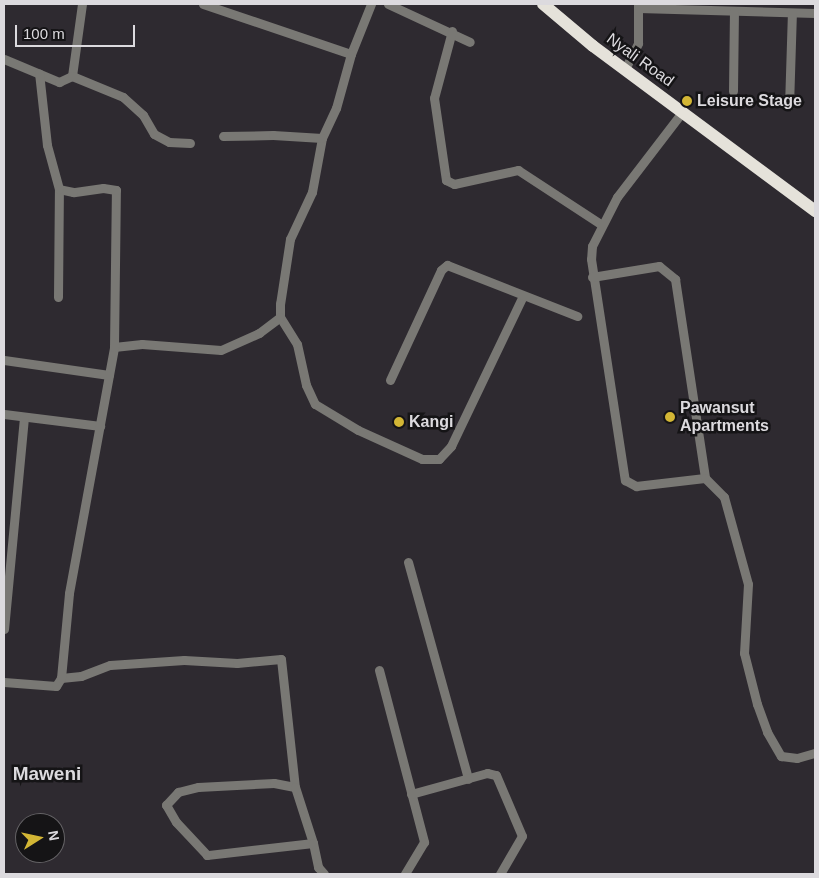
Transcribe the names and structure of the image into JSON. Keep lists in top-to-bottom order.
{
  "streets": {
    "highway": ["Nyali Road"]
  },
  "districts": ["Maweni"],
  "places": ["Leisure Stage", "Pawansut Apartments", "Kangi"],
  "scale_bar": "100 m",
  "north": "right"
}
